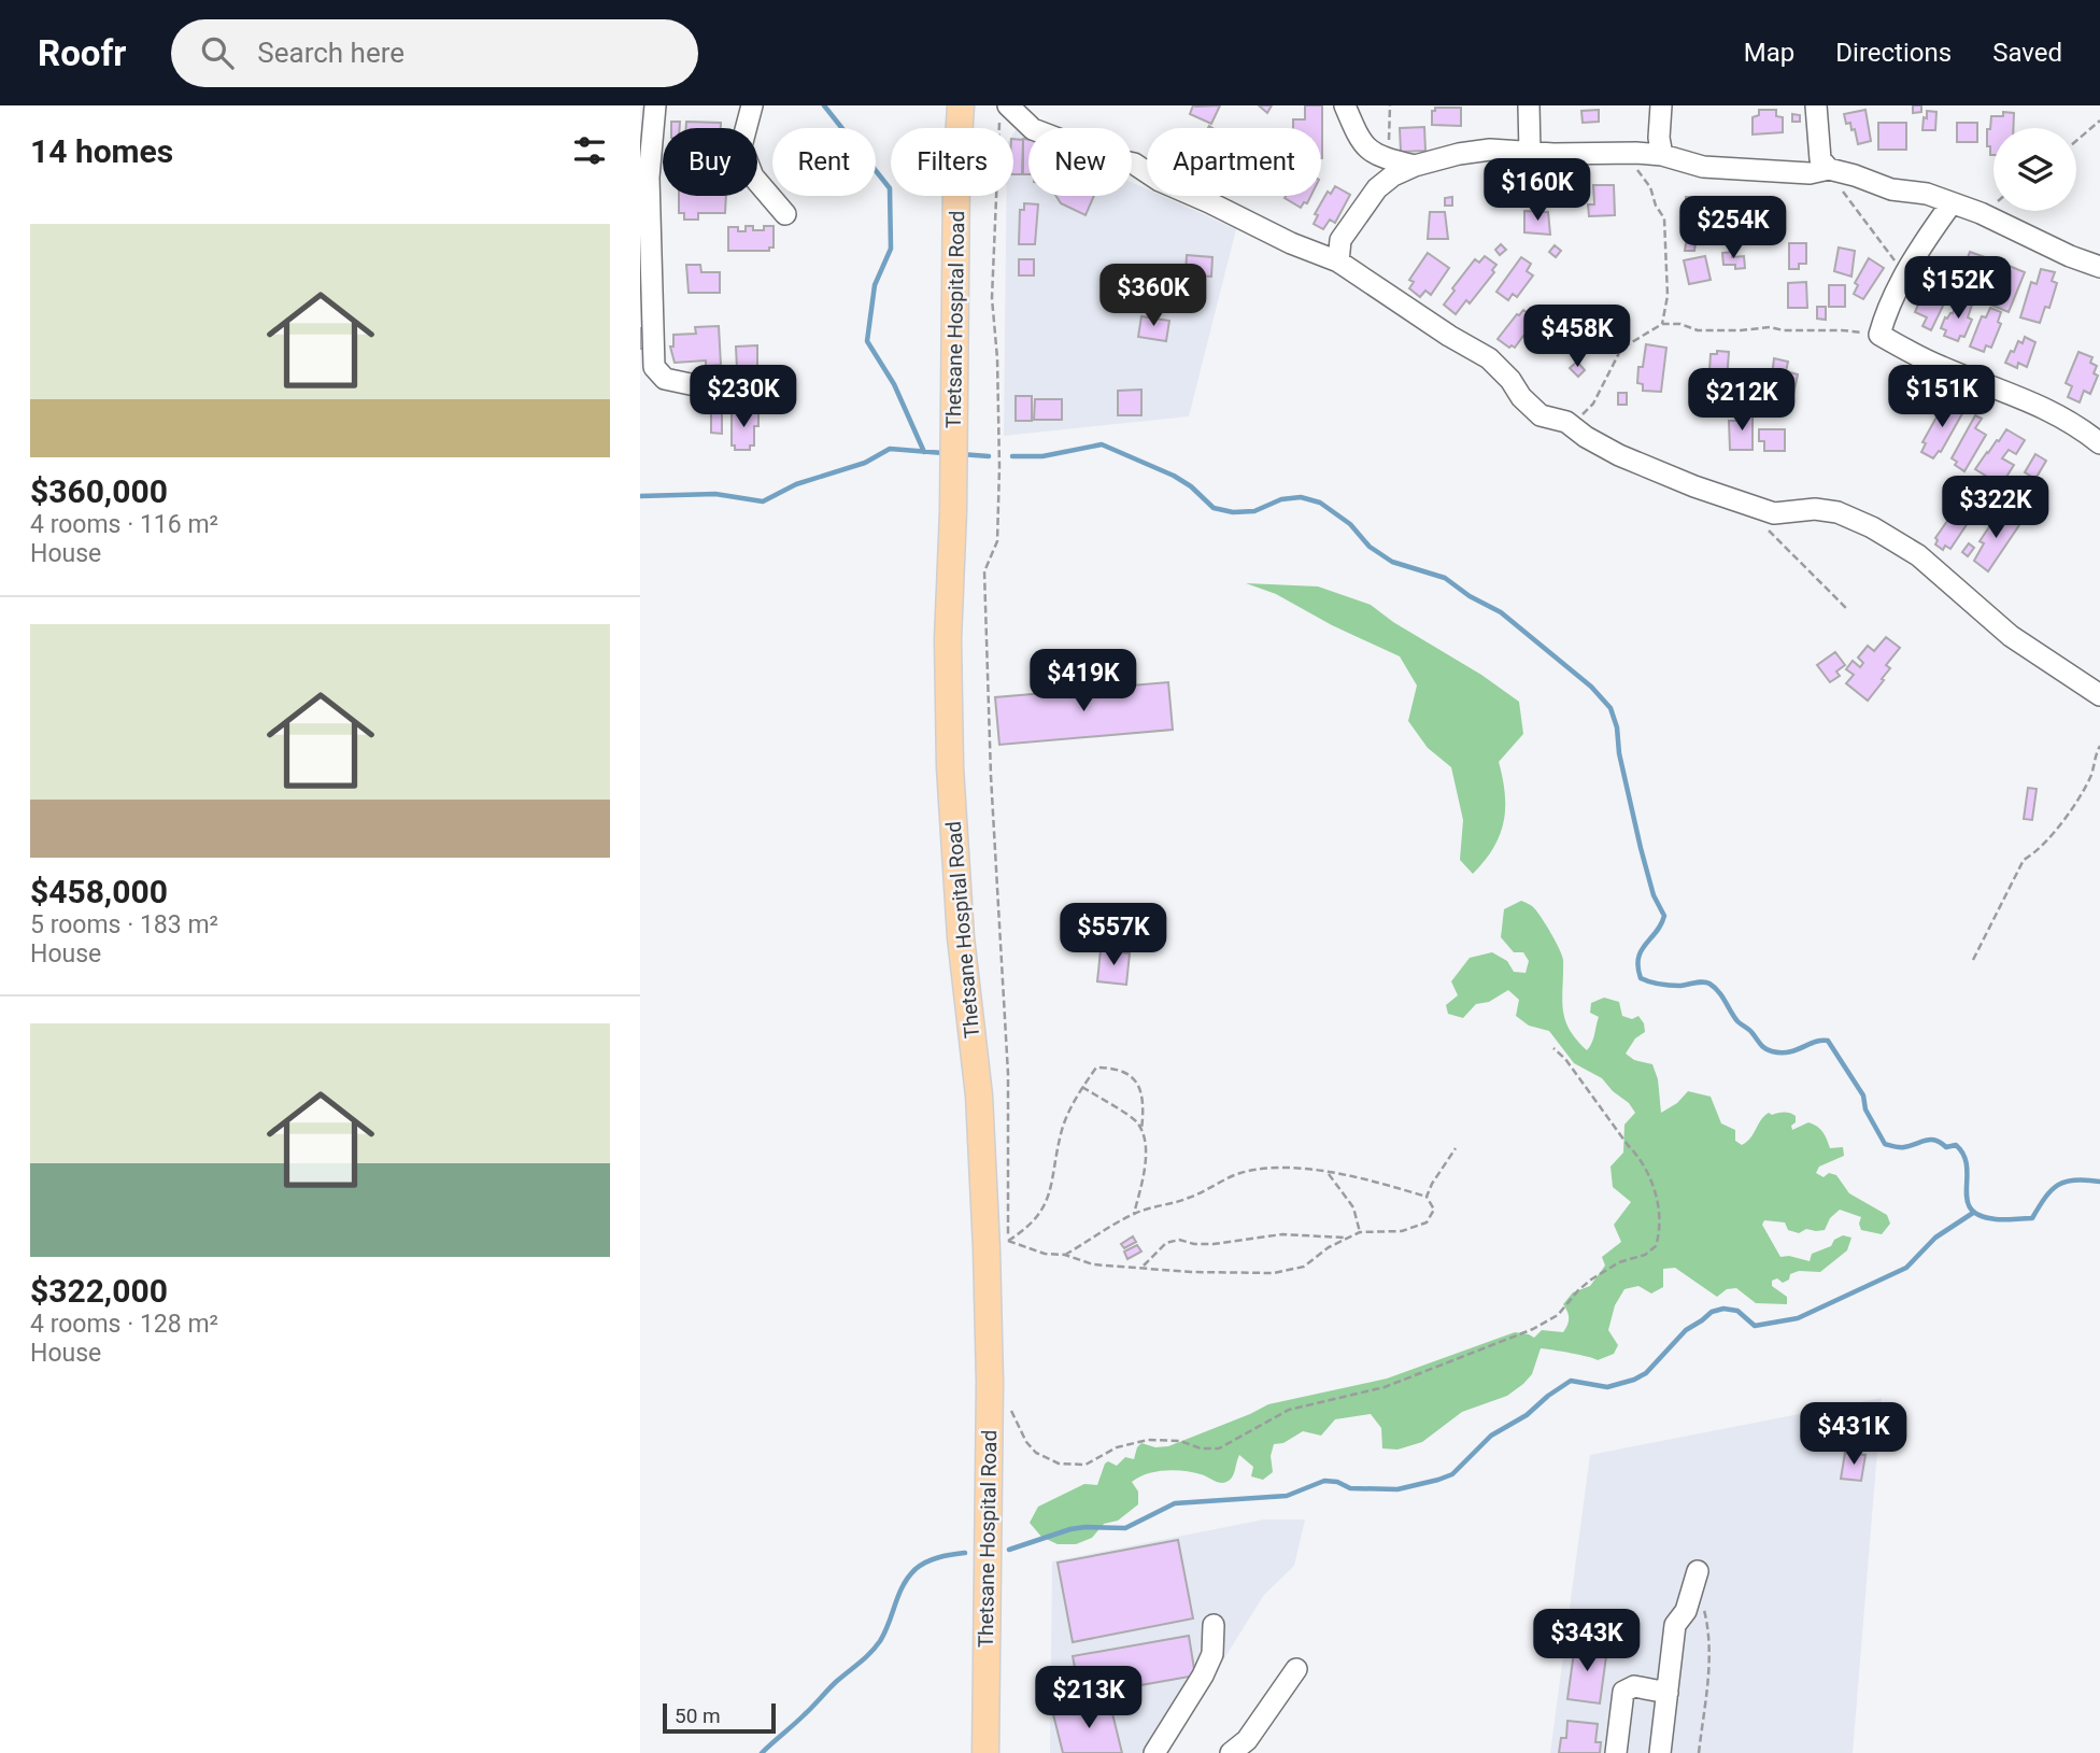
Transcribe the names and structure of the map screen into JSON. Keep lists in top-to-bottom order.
{
  "streets": {
    "main road": ["Thetsane Hospital Road"]
  },
  "scale_bar": "50 m",
  "page": {
    "header": "Roofr",
    "search": "Search here",
    "nav": ["Map", "Directions", "Saved"],
    "heading": "14 homes",
    "chip": [
      "Buy",
      "Rent",
      "Filters",
      "New",
      "Apartment"
    ],
    "price": [
      "$160K",
      "$254K",
      "$152K",
      "$360K",
      "$458K",
      "$230K",
      "$151K",
      "$212K",
      "$322K",
      "$419K",
      "$557K",
      "$431K",
      "$343K",
      "$213K"
    ],
    "list": [
      {
        "name": "$360,000",
        "note": "4 rooms · 116 m² · House"
      },
      {
        "name": "$458,000",
        "note": "5 rooms · 183 m² · House"
      },
      {
        "name": "$322,000",
        "note": "4 rooms · 128 m² · House"
      }
    ],
    "scale": "50 m"
  }
}
